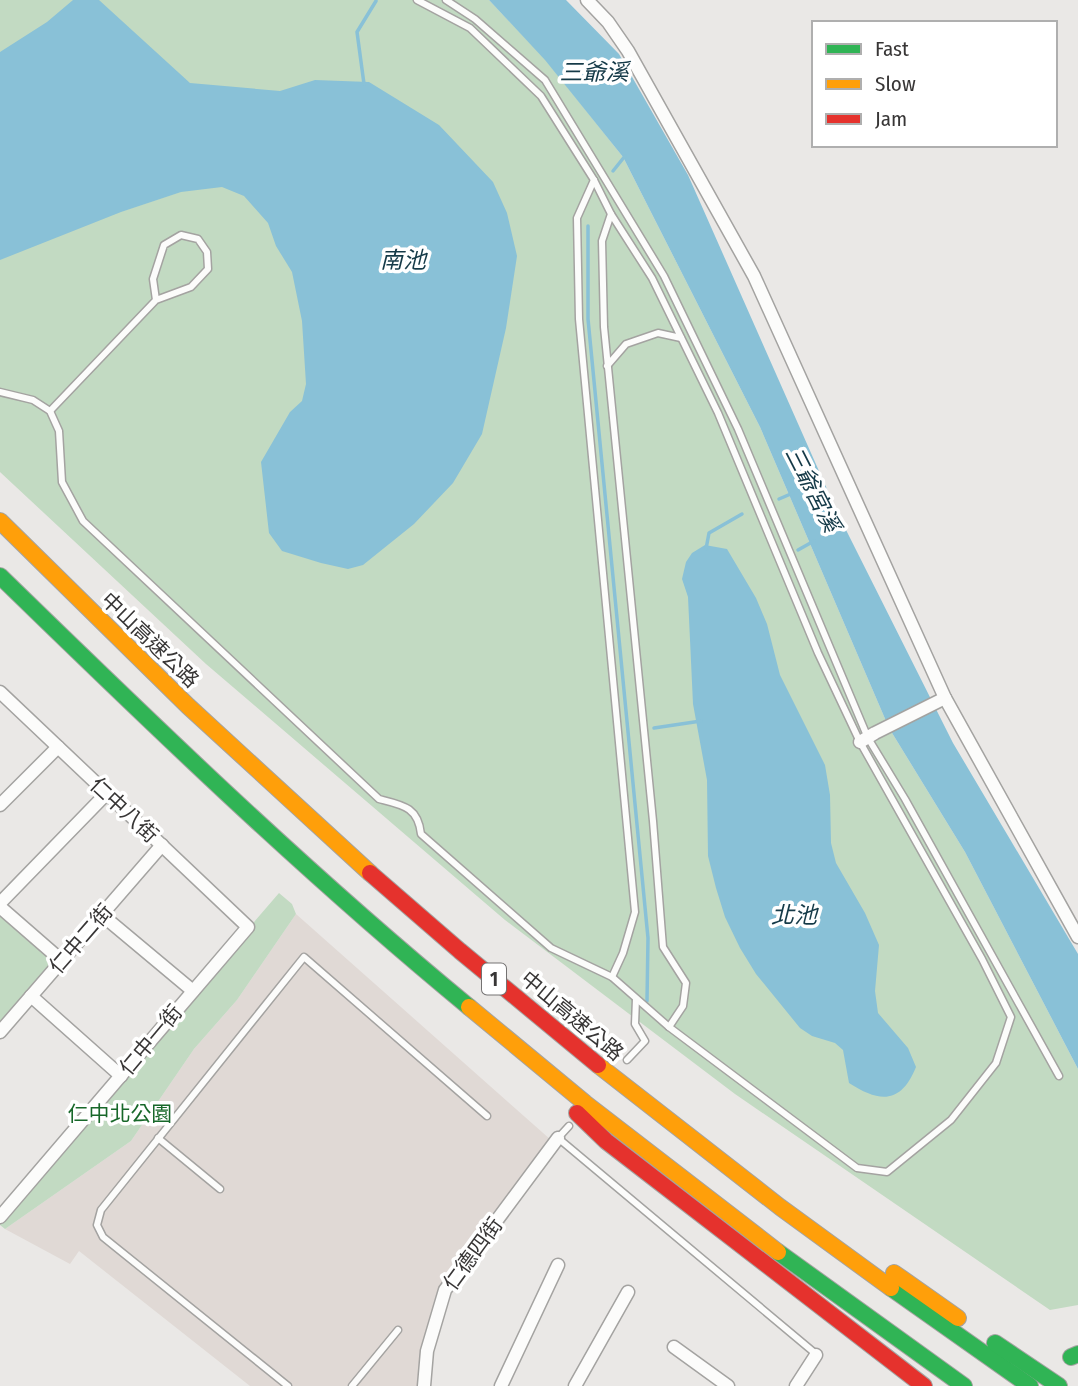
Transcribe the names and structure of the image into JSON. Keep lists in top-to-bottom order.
{
  "streets": {
    "highway": ["中山高速公路", "1"],
    "street": [
      "仁中八街",
      "仁中二街",
      "仁中一街",
      "仁德四街"
    ]
  },
  "crossings": [
    ["仁中八街", "仁中二街"],
    ["仁中八街", "仁中一街"]
  ],
  "water": [
    "三爺溪",
    "南池",
    "三爺宮溪",
    "北池"
  ],
  "parks": ["仁中北公園"],
  "legend": ["Fast", "Slow", "Jam"]
}
